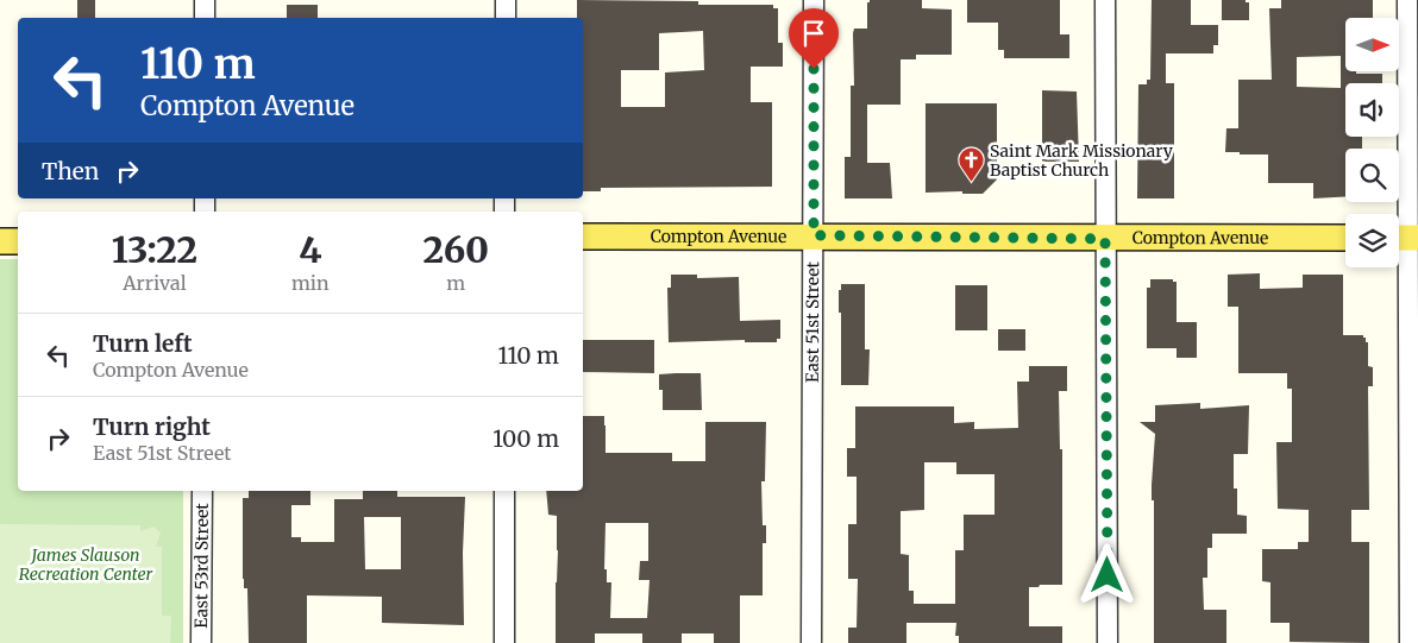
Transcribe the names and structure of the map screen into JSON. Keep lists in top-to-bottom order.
{
  "streets": {
    "main road": ["Compton Avenue"],
    "street": ["East 51st Street", "East 53rd Street"]
  },
  "crossings": [
    ["Compton Avenue", "East 51st Street"]
  ],
  "parks": ["James Slauson Recreation Center"],
  "places": {
    "church": ["Saint Mark Missionary Baptist Church"]
  },
  "north": "right",
  "page": {
    "turn": ["110 m", "Compton Avenue"],
    "then": "Then",
    "eta": [
      "13:22",
      "Arrival",
      "4",
      "min",
      "260",
      "m"
    ],
    "list": [
      {
        "name": "Turn left",
        "note": "Compton Avenue",
        "value": "110 m"
      },
      {
        "name": "Turn right",
        "note": "East 51st Street",
        "value": "100 m"
      }
    ]
  }
}
